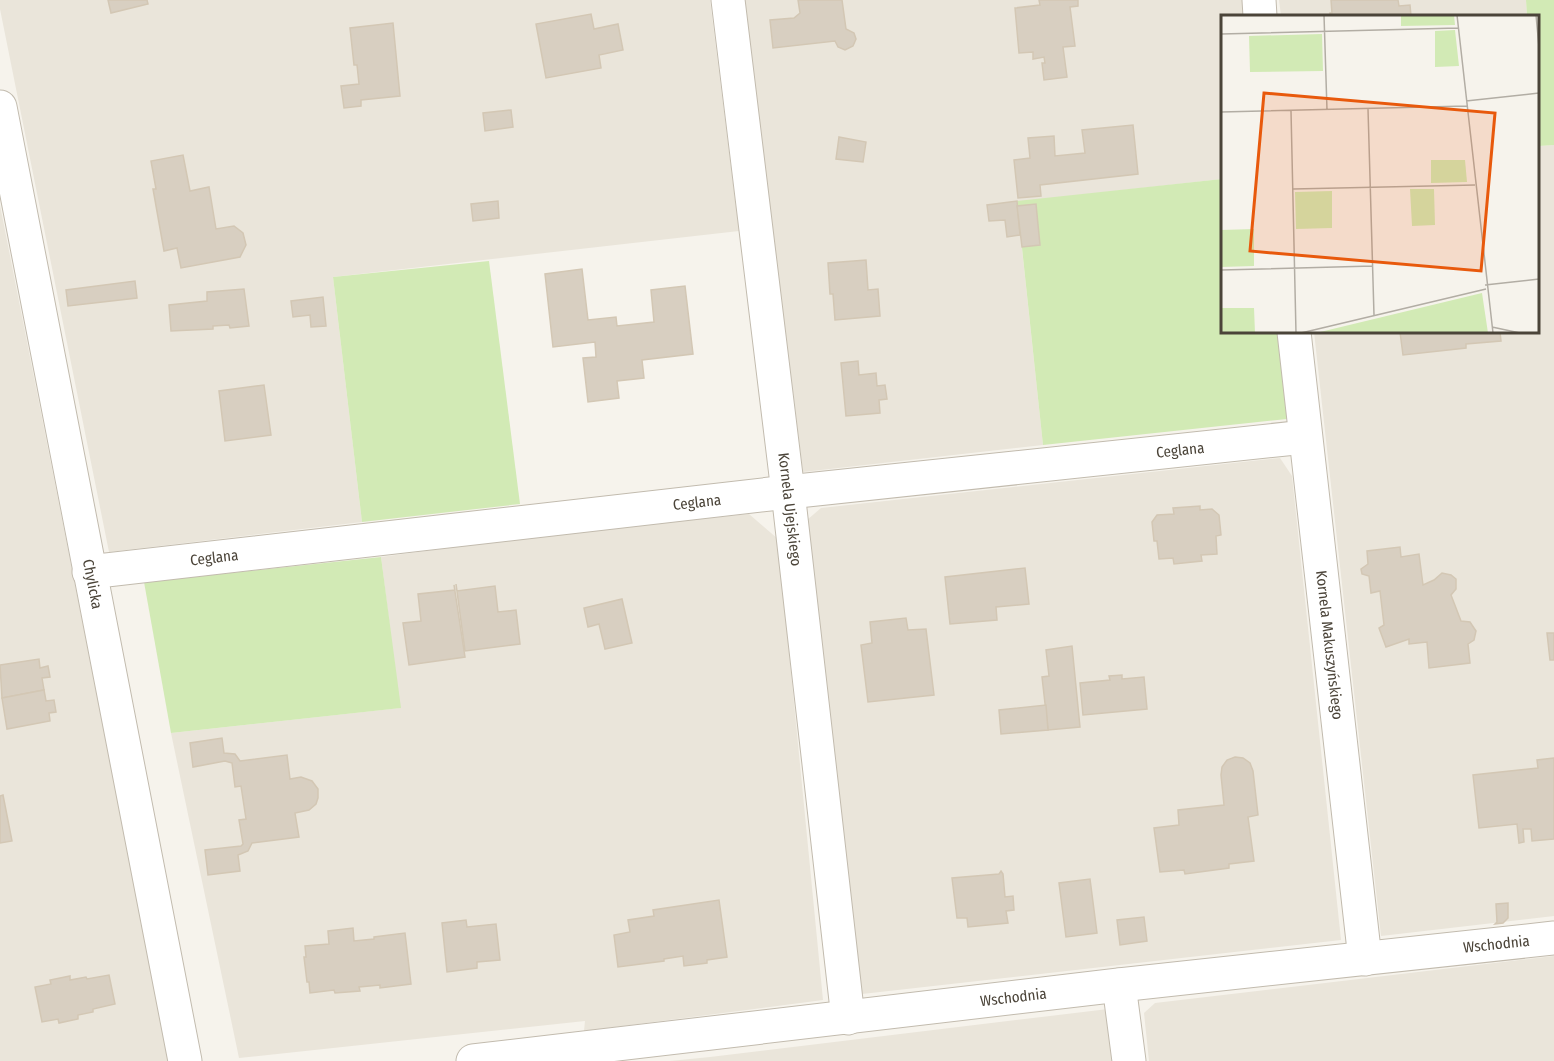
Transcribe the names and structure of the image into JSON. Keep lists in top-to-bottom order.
{
  "streets": {
    "street": [
      "Ceglana",
      "Kornela Ujejskiego",
      "Chylicka",
      "Kornela Makuszyńskiego",
      "Wschodnia"
    ]
  },
  "crossings": [
    ["Ceglana", "Kornela Ujejskiego"],
    ["Ceglana", "Chylicka"],
    ["Ceglana", "Kornela Makuszyńskiego"],
    ["Kornela Ujejskiego", "Wschodnia"],
    ["Kornela Makuszyńskiego", "Wschodnia"]
  ]
}
